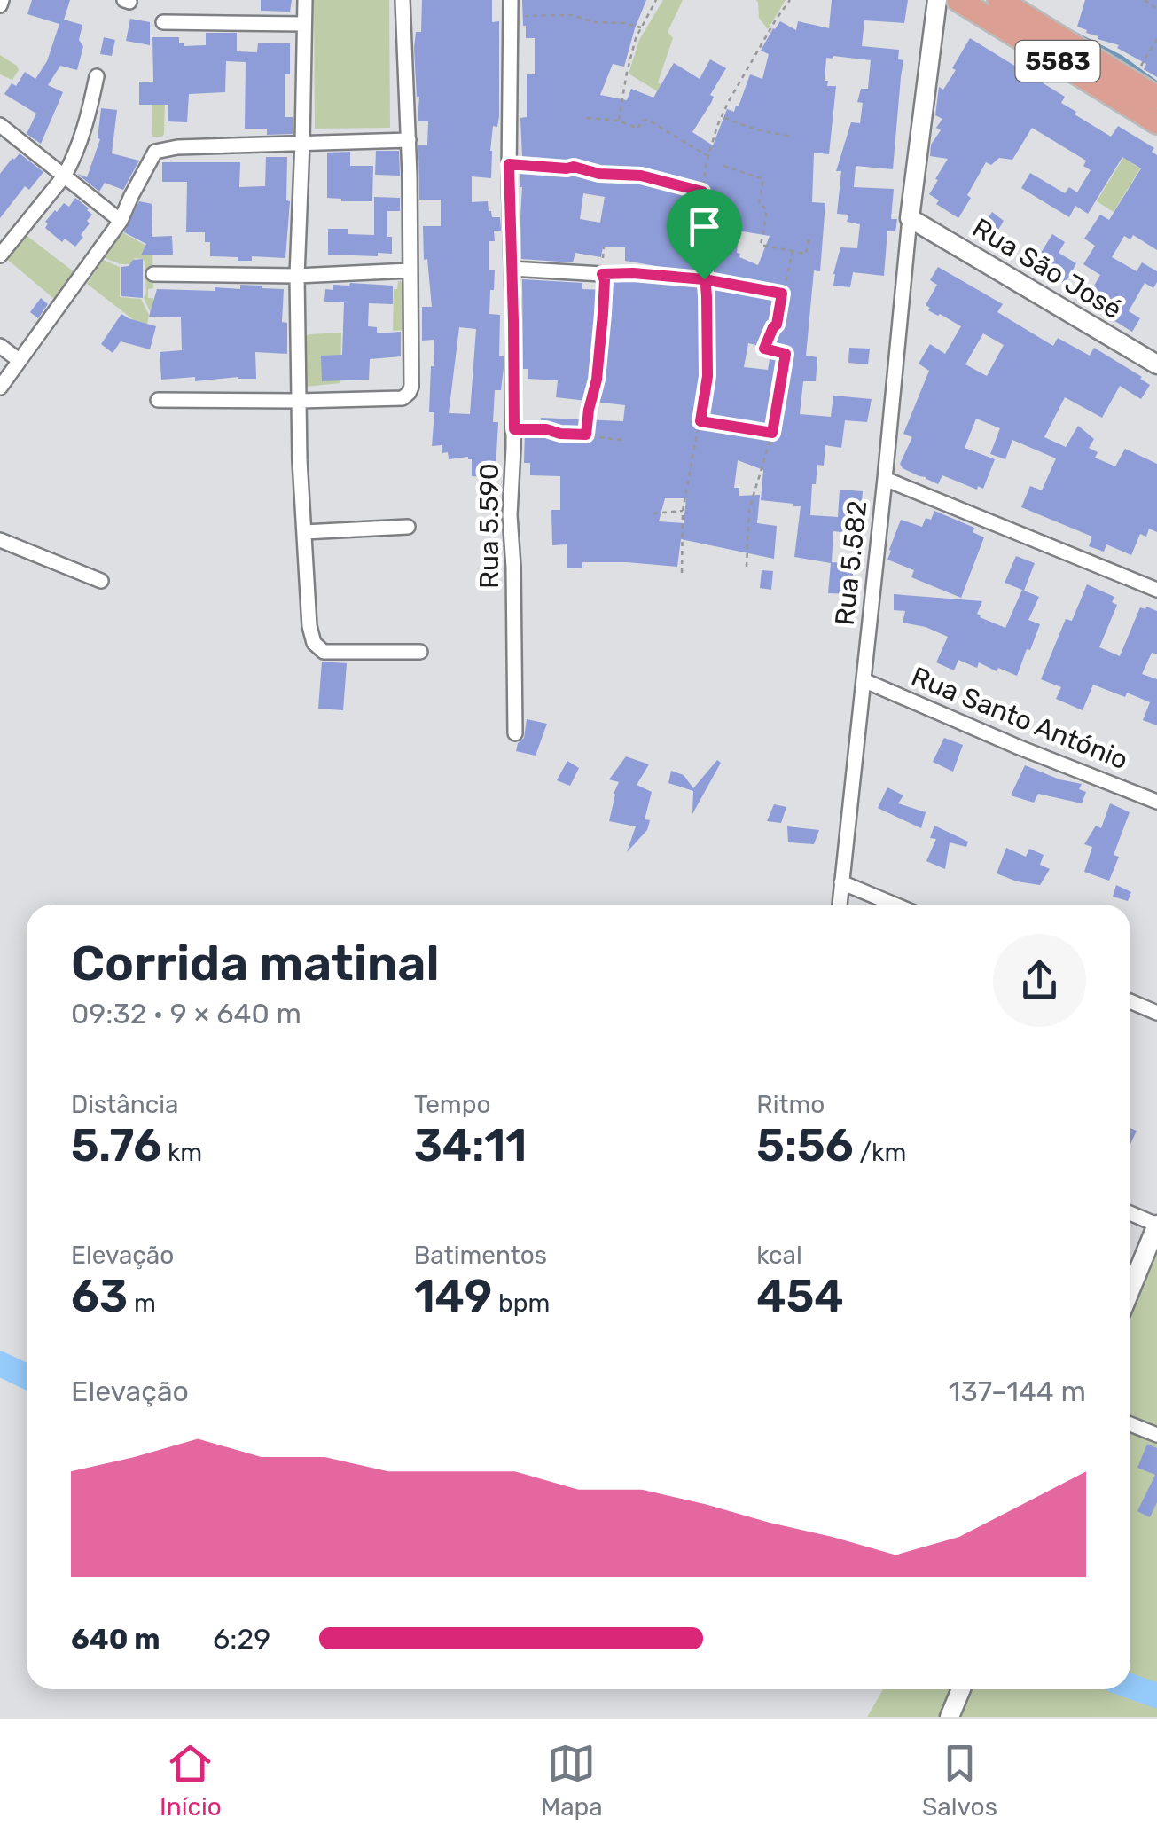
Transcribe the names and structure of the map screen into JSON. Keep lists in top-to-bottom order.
{
  "streets": {
    "highway": ["5583"],
    "street": [
      "Rua São José",
      "Rua 5.590",
      "Rua 5.582",
      "Rua Santo António"
    ]
  },
  "crossings": [
    ["Rua São José", "Rua 5.582"],
    ["Rua 5.582", "Rua Santo António"]
  ],
  "page": {
    "heading": ["Corrida matinal", "09:32 · 9 × 640 m"],
    "stats": [
      ["Distância", "5.76 km"],
      ["Tempo", "34:11"],
      ["Ritmo", "5:56 /km"],
      ["Elevação", "63 m"],
      ["Batimentos", "149 bpm"],
      ["kcal", "454"]
    ],
    "chart": ["Elevação", "137–144 m"],
    "list": [
      {
        "name": "640 m",
        "note": "6:29"
      }
    ],
    "tabs": ["Início", "Mapa", "Salvos"]
  }
}
